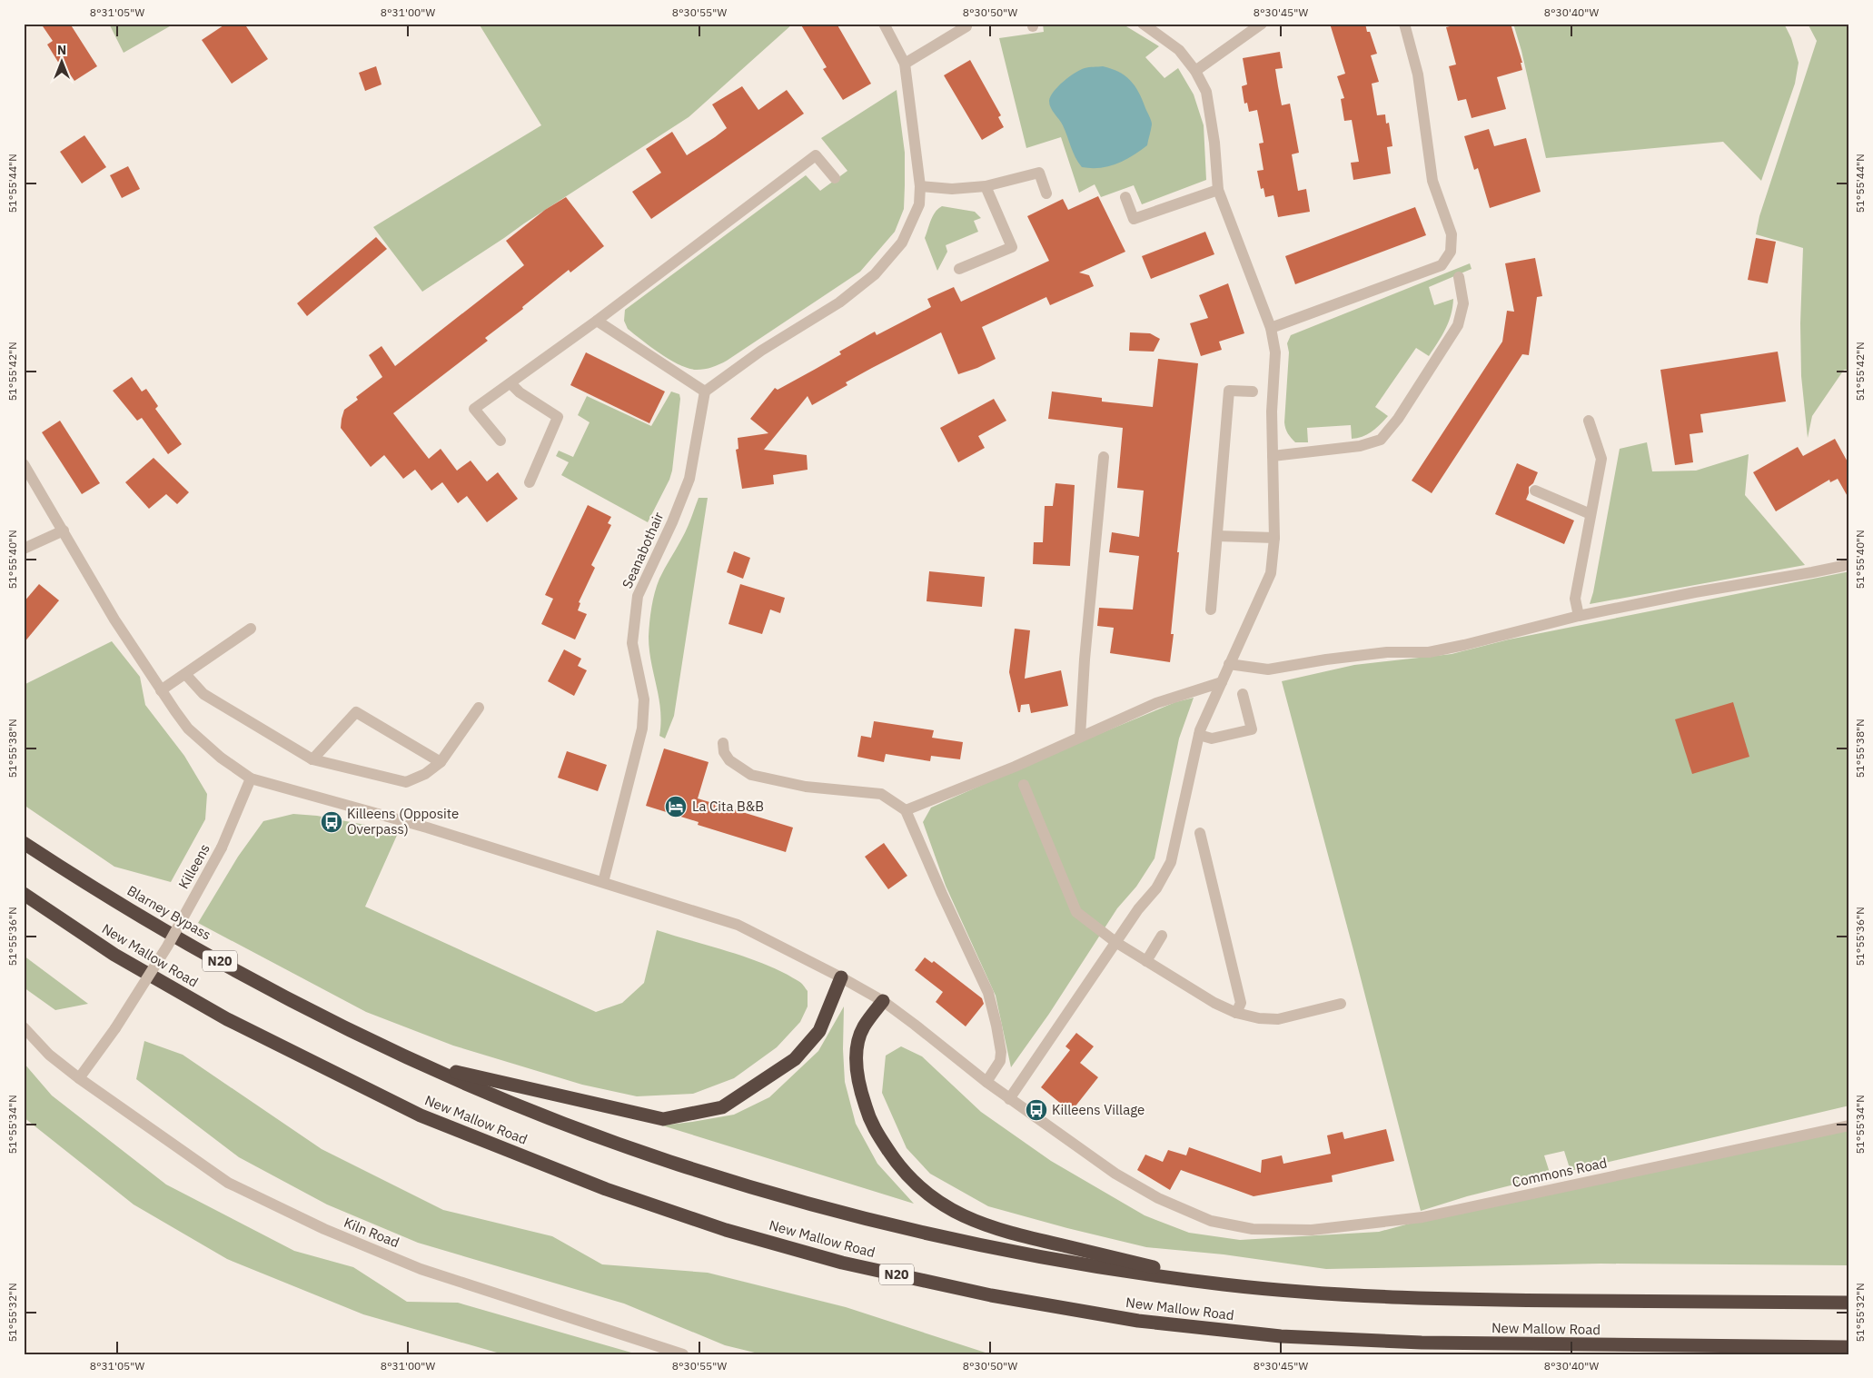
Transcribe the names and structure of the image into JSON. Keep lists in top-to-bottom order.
{
  "streets": {
    "highway": ["Blarney Bypass", "New Mallow Road", "N20"],
    "street": [
      "Seanabothair",
      "Killeens",
      "Commons Road",
      "Kiln Road"
    ]
  },
  "crossings": [
    ["Seanabothair", "Commons Road"],
    ["Killeens", "Commons Road"],
    ["Killeens", "Kiln Road"],
    ["Blarney Bypass", "New Mallow Road"],
    ["Blarney Bypass", "N20"],
    ["New Mallow Road", "N20"],
    ["N20", "Commons Road"]
  ],
  "places": {
    "hotel": ["La Cita B&B"],
    "bus stop": ["Killeens (Opposite Overpass)", "Killeens Village"]
  },
  "north": "top",
  "coordinates": [
    "8°31'05\"W",
    "8°31'00\"W",
    "8°30'55\"W",
    "8°30'50\"W",
    "8°30'45\"W",
    "8°30'40\"W",
    "51°55'44\"N",
    "51°55'42\"N",
    "51°55'40\"N",
    "51°55'38\"N",
    "51°55'36\"N",
    "51°55'34\"N",
    "51°55'32\"N"
  ]
}
